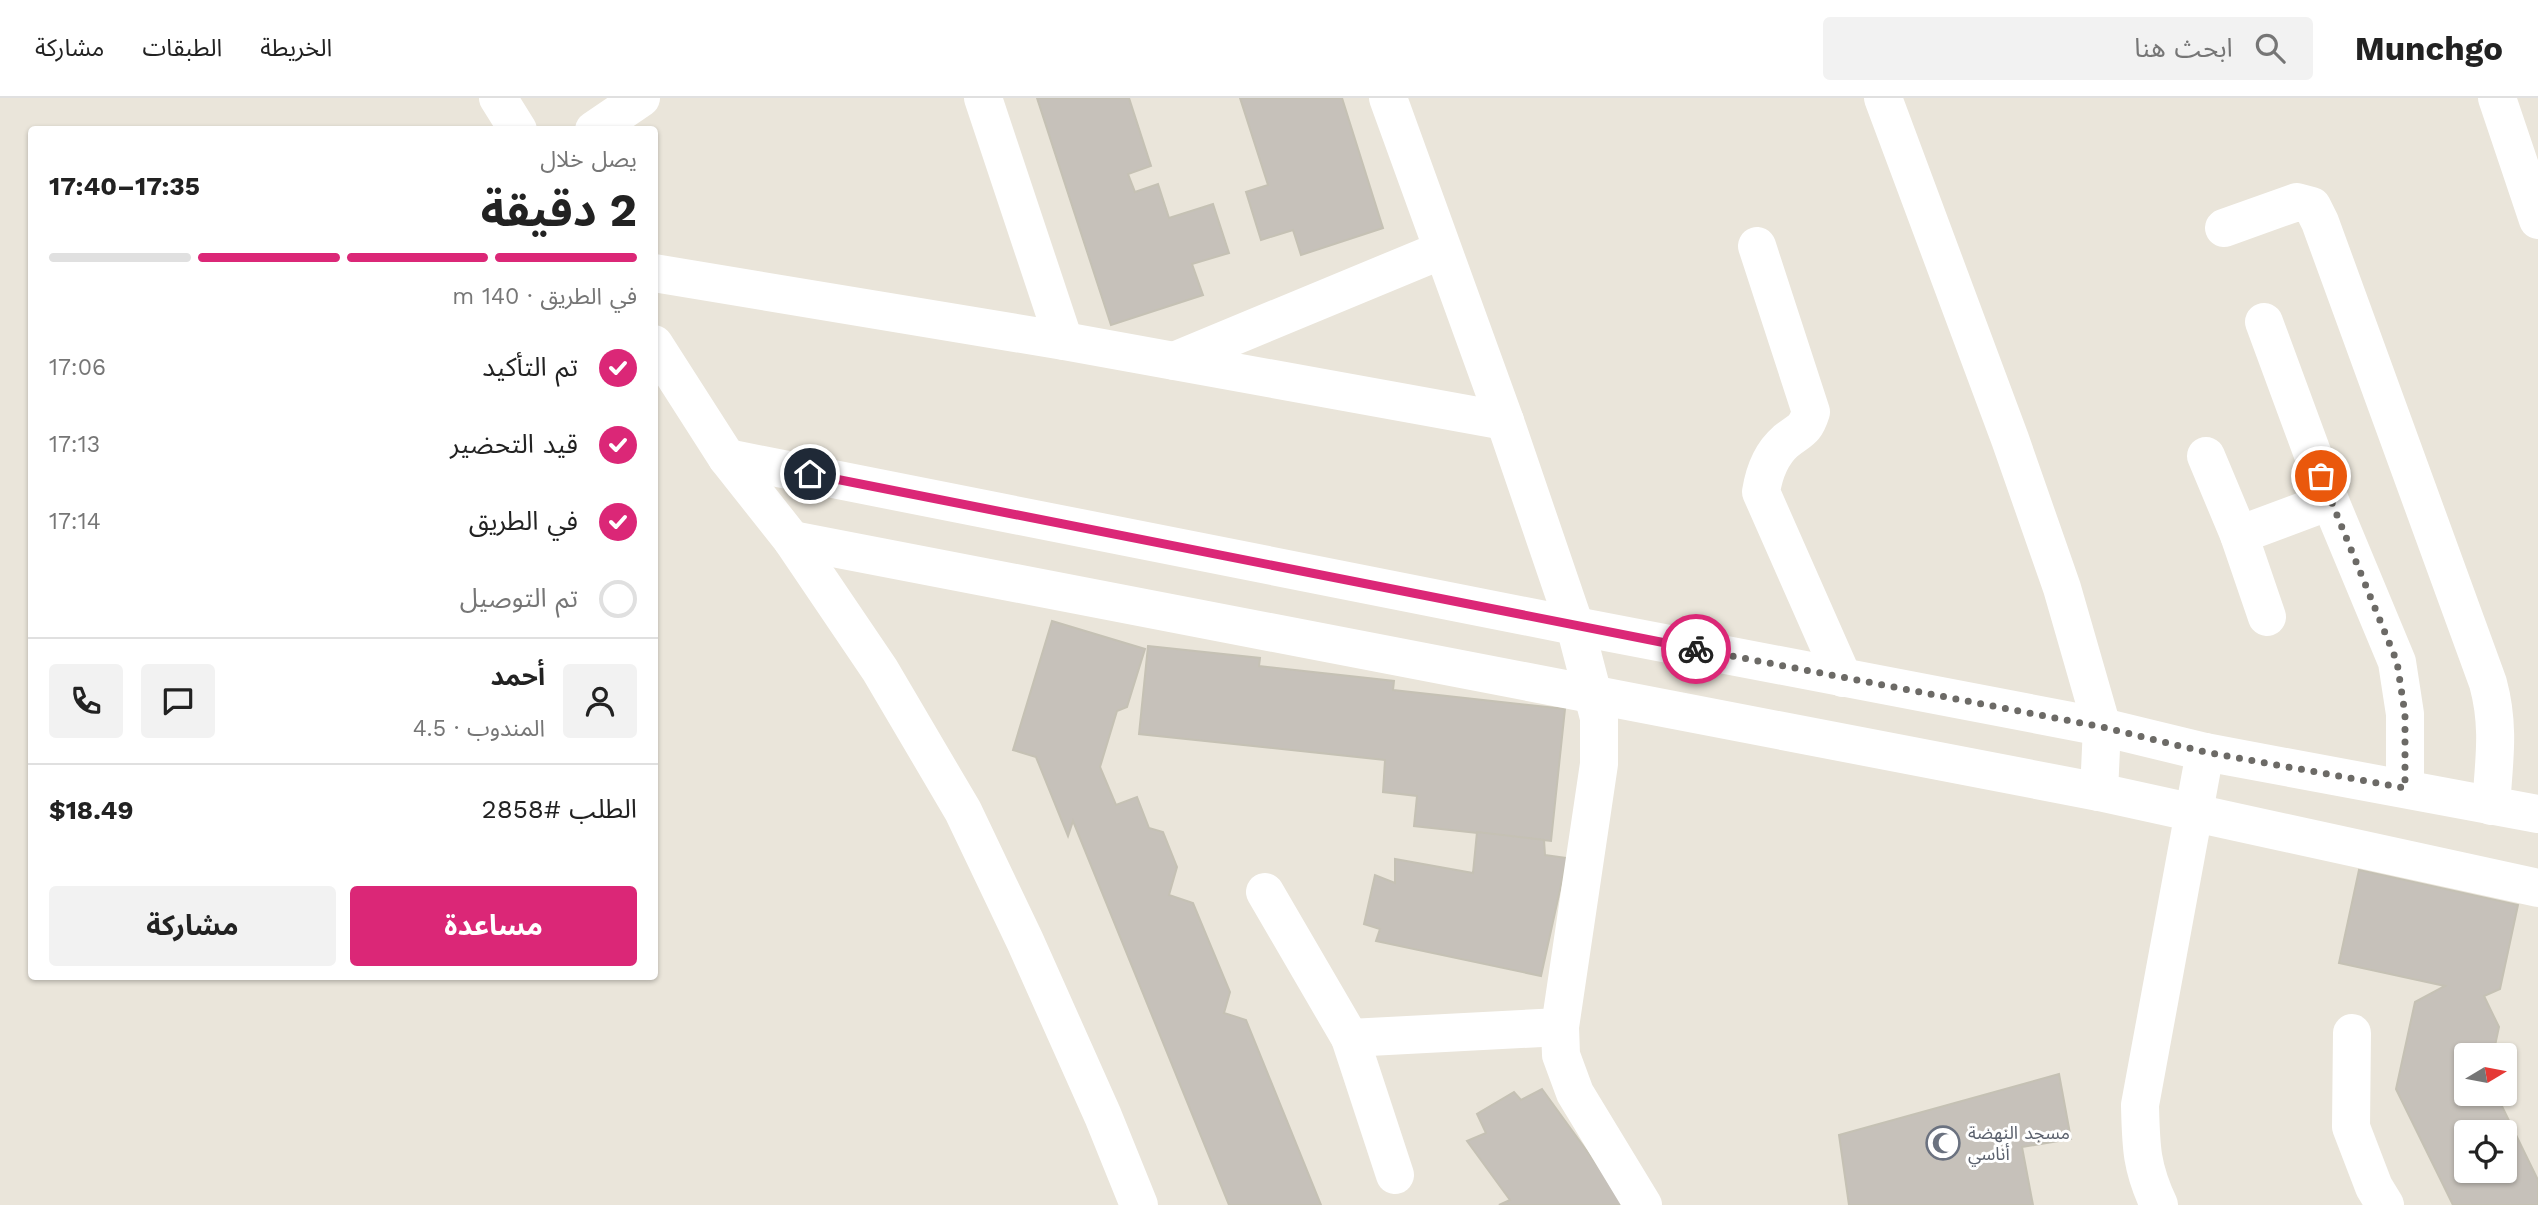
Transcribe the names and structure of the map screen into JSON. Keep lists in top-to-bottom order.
{
  "places": {
    "mosque": ["مسجد النهضة أناسي"]
  },
  "north": "right",
  "page": {
    "header": "Munchgo",
    "search": "ابحث هنا",
    "nav": ["الخريطة", "الطبقات", "مشاركة"],
    "heading": ["2 دقيقة", "يصل خلال", "17:35–17:40"],
    "panel": [
      "أحمد",
      "المندوب · 4.5",
      "الطلب #2858",
      "$18.49"
    ],
    "bar": "في الطريق · 140 m",
    "list": [
      ["تم التأكيد", "17:06"],
      ["قيد التحضير", "17:13"],
      ["في الطريق", "17:14"],
      "تم التوصيل"
    ],
    "buttons": ["مساعدة", "مشاركة"]
  }
}
